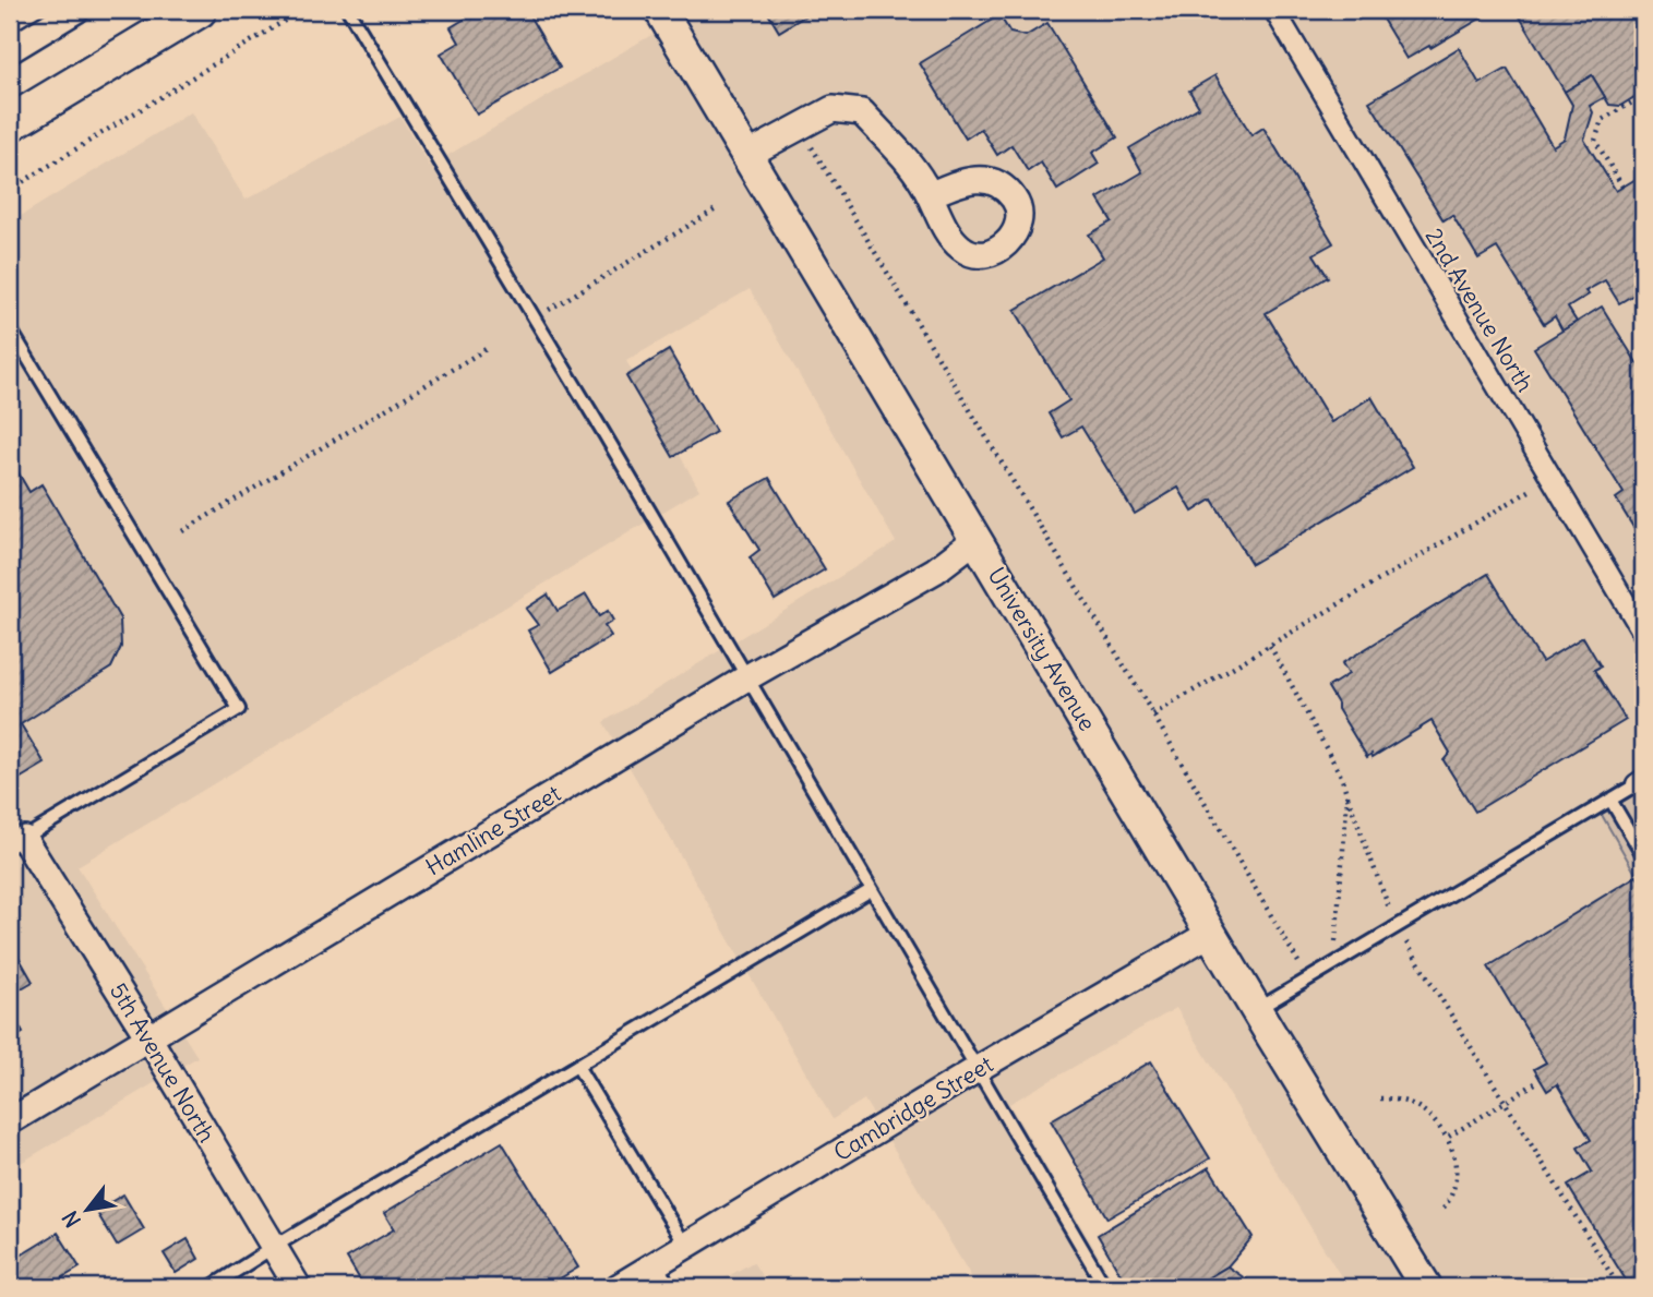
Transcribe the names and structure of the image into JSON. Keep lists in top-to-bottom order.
{
  "streets": {
    "street": [
      "2nd Avenue North",
      "University Avenue",
      "Hamline Street",
      "5th Avenue North",
      "Cambridge Street"
    ]
  },
  "crossings": [
    ["University Avenue", "Hamline Street"],
    ["University Avenue", "Cambridge Street"],
    ["Hamline Street", "5th Avenue North"]
  ],
  "north": "bottom left"
}
